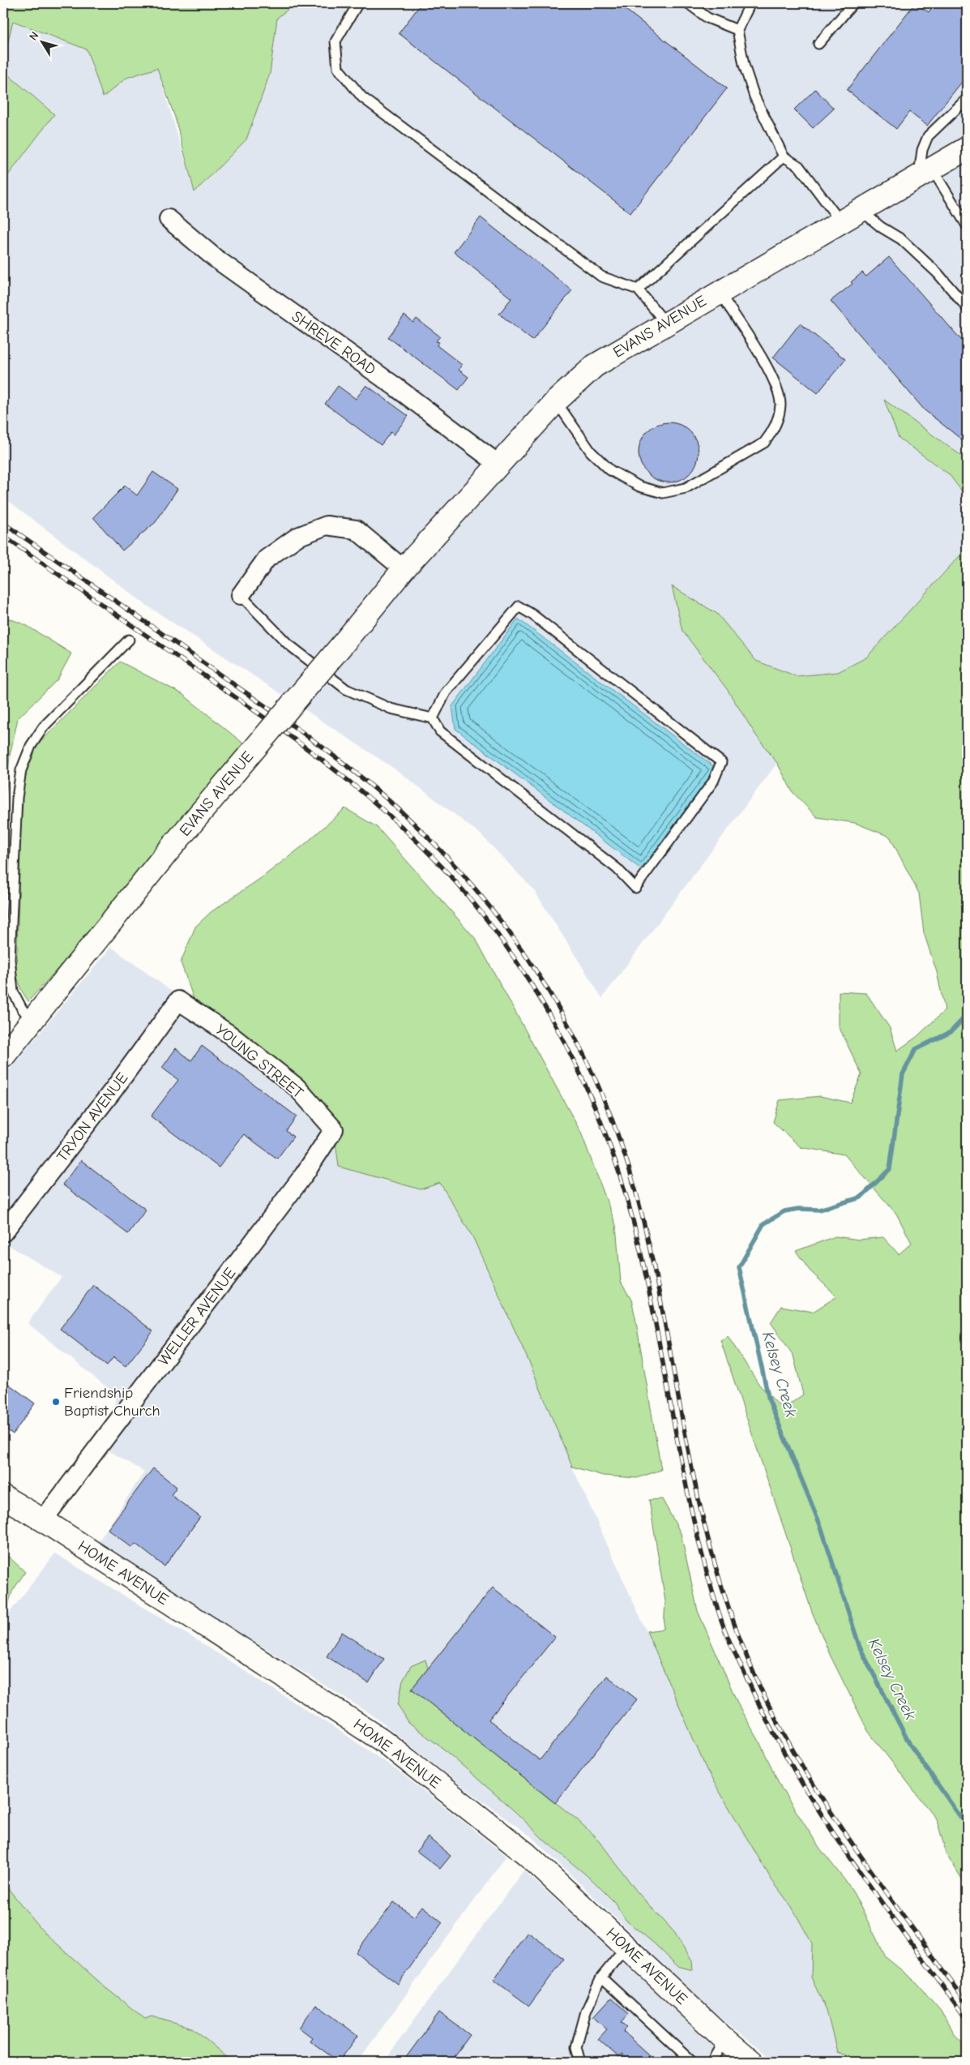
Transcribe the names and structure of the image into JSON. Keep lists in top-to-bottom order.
{
  "streets": {
    "street": [
      "EVANS AVENUE",
      "SHREVE ROAD",
      "YOUNG STREET",
      "TRYON AVENUE",
      "WELLER AVENUE",
      "HOME AVENUE"
    ]
  },
  "crossings": [
    ["EVANS AVENUE", "SHREVE ROAD"],
    ["YOUNG STREET", "TRYON AVENUE"],
    ["YOUNG STREET", "WELLER AVENUE"],
    ["WELLER AVENUE", "HOME AVENUE"]
  ],
  "water": ["Kelsey Creek"],
  "places": ["Friendship Baptist Church"],
  "north": "top left"
}
